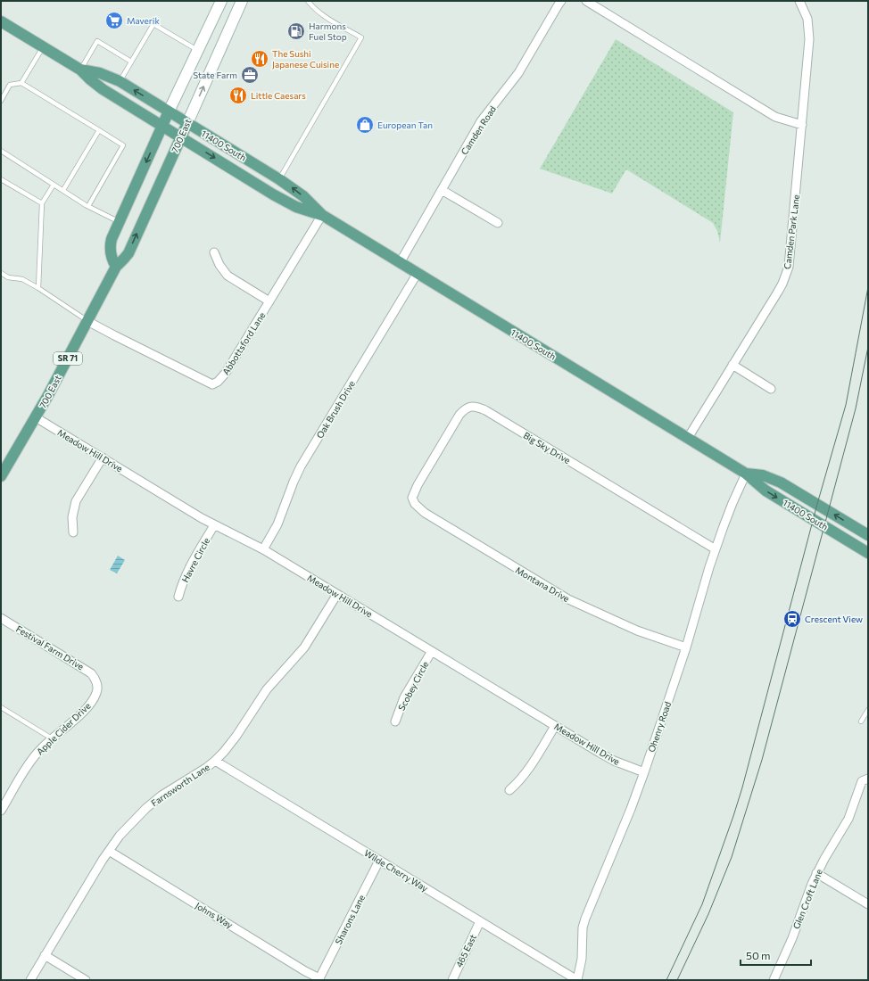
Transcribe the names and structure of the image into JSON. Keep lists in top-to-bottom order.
{
  "streets": {
    "main road": ["700 East", "11400 South", "SR 71"],
    "street": [
      "Camden Road",
      "Camden Park Lane",
      "Abbottsford Lane",
      "Oak Brush Drive",
      "Big Sky Drive",
      "Meadow Hill Drive",
      "Havre Circle",
      "Montana Drive",
      "Festival Farm Drive",
      "Scobey Circle",
      "Ohenry Road",
      "Apple Cider Drive",
      "Farnsworth Lane",
      "Wilde Cherry Way",
      "Glen Croft Lane",
      "Johns Way",
      "Sharons Lane",
      "465 East"
    ]
  },
  "crossings": [
    ["Camden Road", "11400 South"],
    ["700 East", "11400 South"],
    ["700 East", "Abbottsford Lane"],
    ["700 East", "Meadow Hill Drive"],
    ["11400 South", "Camden Park Lane"],
    ["11400 South", "Abbottsford Lane"],
    ["11400 South", "Oak Brush Drive"],
    ["11400 South", "Ohenry Road"],
    ["Oak Brush Drive", "Meadow Hill Drive"],
    ["Big Sky Drive", "Montana Drive"],
    ["Big Sky Drive", "Ohenry Road"],
    ["Meadow Hill Drive", "Havre Circle"],
    ["Meadow Hill Drive", "Scobey Circle"],
    ["Meadow Hill Drive", "Ohenry Road"],
    ["Meadow Hill Drive", "Farnsworth Lane"],
    ["Montana Drive", "Ohenry Road"],
    ["Festival Farm Drive", "Apple Cider Drive"],
    ["Ohenry Road", "Wilde Cherry Way"],
    ["Farnsworth Lane", "Wilde Cherry Way"],
    ["Farnsworth Lane", "Johns Way"],
    ["Wilde Cherry Way", "Sharons Lane"],
    ["Wilde Cherry Way", "465 East"],
    ["Johns Way", "Sharons Lane"]
  ],
  "places": {
    "supermarket": ["Maverik"],
    "fuel station": ["Harmons Fuel Stop"],
    "restaurant": ["The Sushi Japanese Cuisine", "Little Caesars"],
    "office": ["State Farm"],
    "shop": ["European Tan"],
    "station": ["Crescent View"]
  },
  "scale_bar": "50 m"
}
